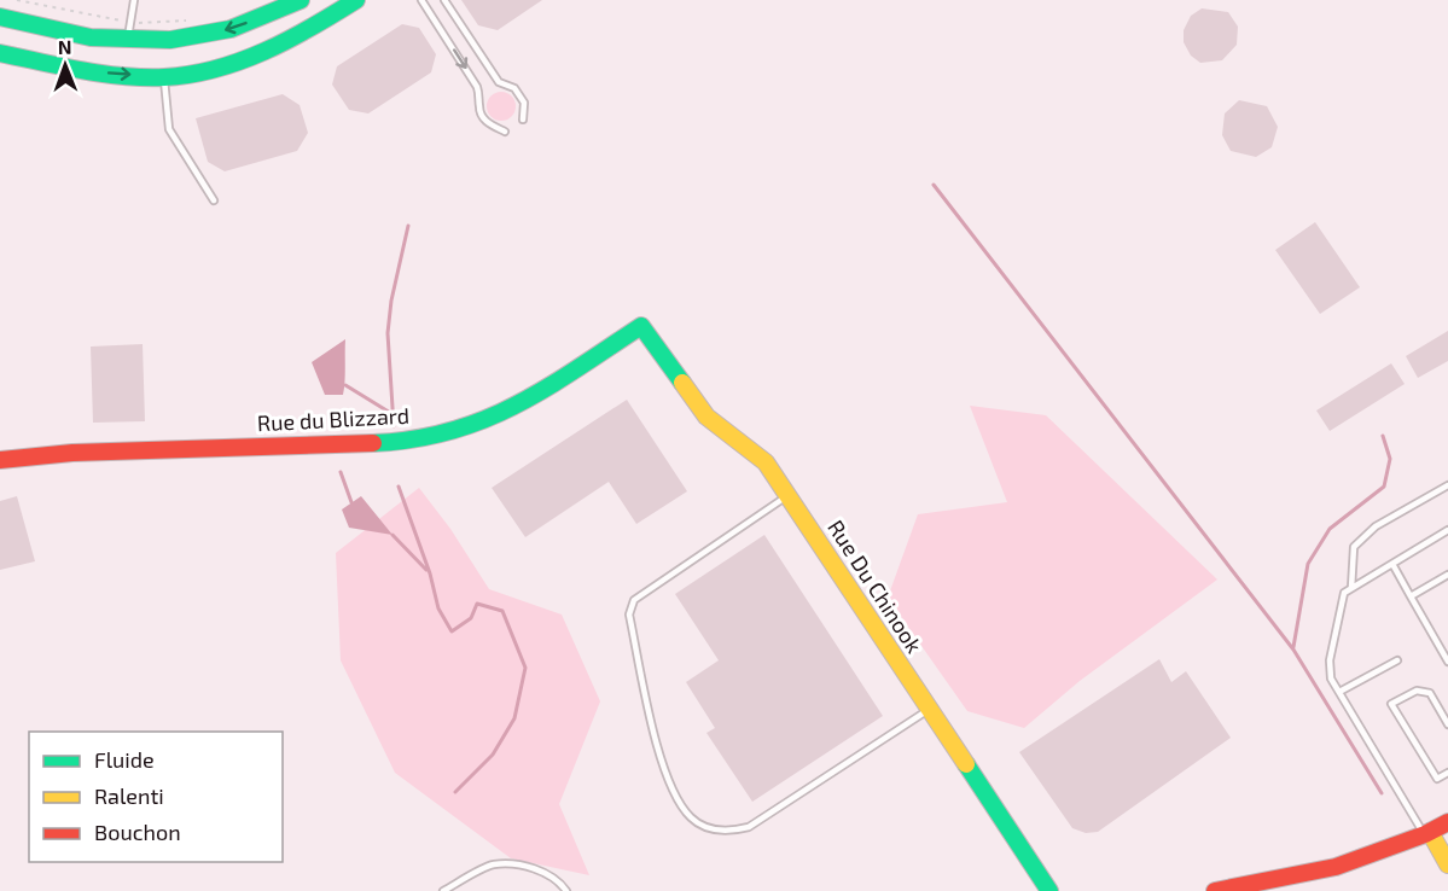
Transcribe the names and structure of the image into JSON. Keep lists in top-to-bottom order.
{
  "streets": {
    "street": ["Rue du Blizzard", "Rue Du Chinook"]
  },
  "crossings": [
    ["Rue du Blizzard", "Rue Du Chinook"]
  ],
  "legend": ["Fluide", "Ralenti", "Bouchon"],
  "north": "top"
}
